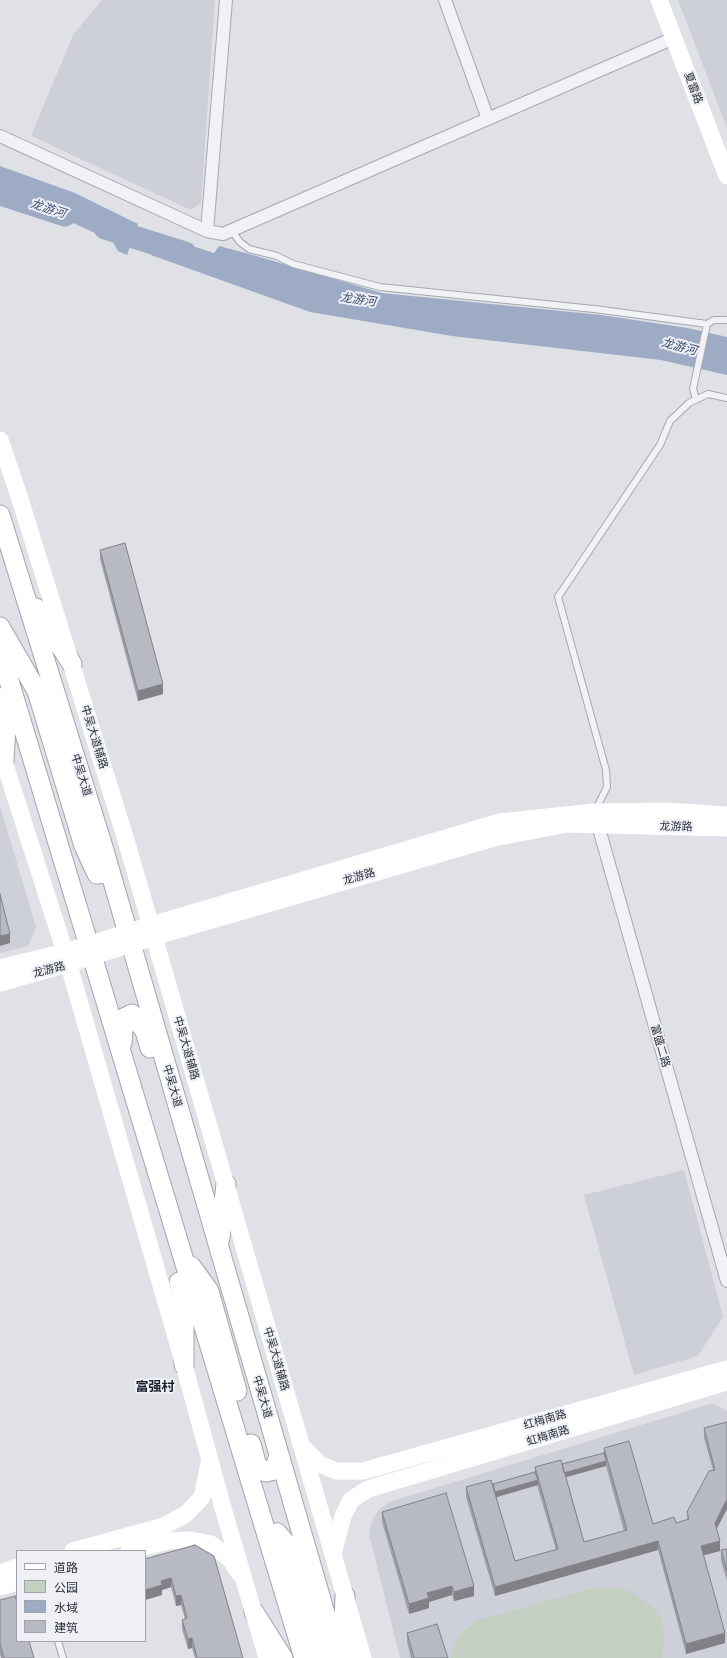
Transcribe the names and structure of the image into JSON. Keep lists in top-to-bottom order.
{
  "streets": {
    "main road": [
      "夏雷路",
      "中吴大道辅路",
      "中吴大道",
      "龙游路",
      "红梅南路",
      "虹梅南路"
    ],
    "street": ["富盛二路"]
  },
  "crossings": [
    ["中吴大道辅路", "龙游路"],
    ["中吴大道辅路", "红梅南路"],
    ["中吴大道辅路", "虹梅南路"],
    ["中吴大道", "龙游路"],
    ["龙游路", "富盛二路"]
  ],
  "districts": ["富强村"],
  "water": ["龙游河"],
  "legend": [
    "道路",
    "公园",
    "水域",
    "建筑"
  ]
}
